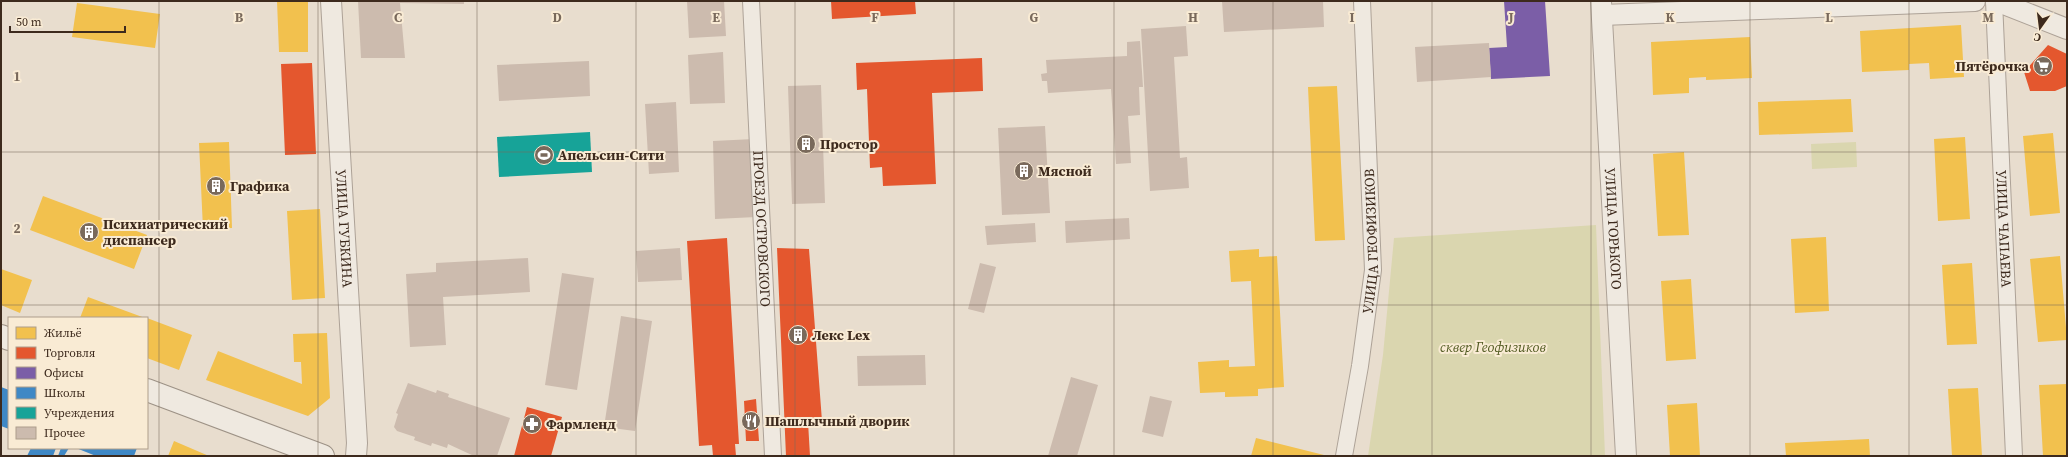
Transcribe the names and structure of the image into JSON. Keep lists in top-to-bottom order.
{
  "streets": {
    "street": [
      "УЛИЦА ГУБКИНА",
      "УЛИЦА ЧАПАЕВА",
      "ПРОЕЗД ОСТРОВСКОГО",
      "УЛИЦА ГОРЬКОГО",
      "УЛИЦА ГЕОФИЗИКОВ"
    ]
  },
  "parks": ["cквер Геофизиков"],
  "places": {
    "supermarket": ["Пятёрочка"],
    "building": [
      "Простор",
      "Мясной",
      "Графика",
      "Психиатрический диспансер",
      "Лекс Lex"
    ],
    "sports": ["Апельсин-Сити"],
    "restaurant": ["Шашлычный дворик"],
    "pharmacy": ["Фармленд"]
  },
  "legend": [
    "Жильё",
    "Торговля",
    "Офисы",
    "Школы",
    "Учреждения",
    "Прочее"
  ],
  "scale_bar": "50 m",
  "north": "bottom",
  "grid": {
    "columns": [
      "B",
      "C",
      "D",
      "E",
      "F",
      "G",
      "H",
      "I",
      "J",
      "K",
      "L",
      "M"
    ],
    "rows": ["1", "2"]
  }
}
